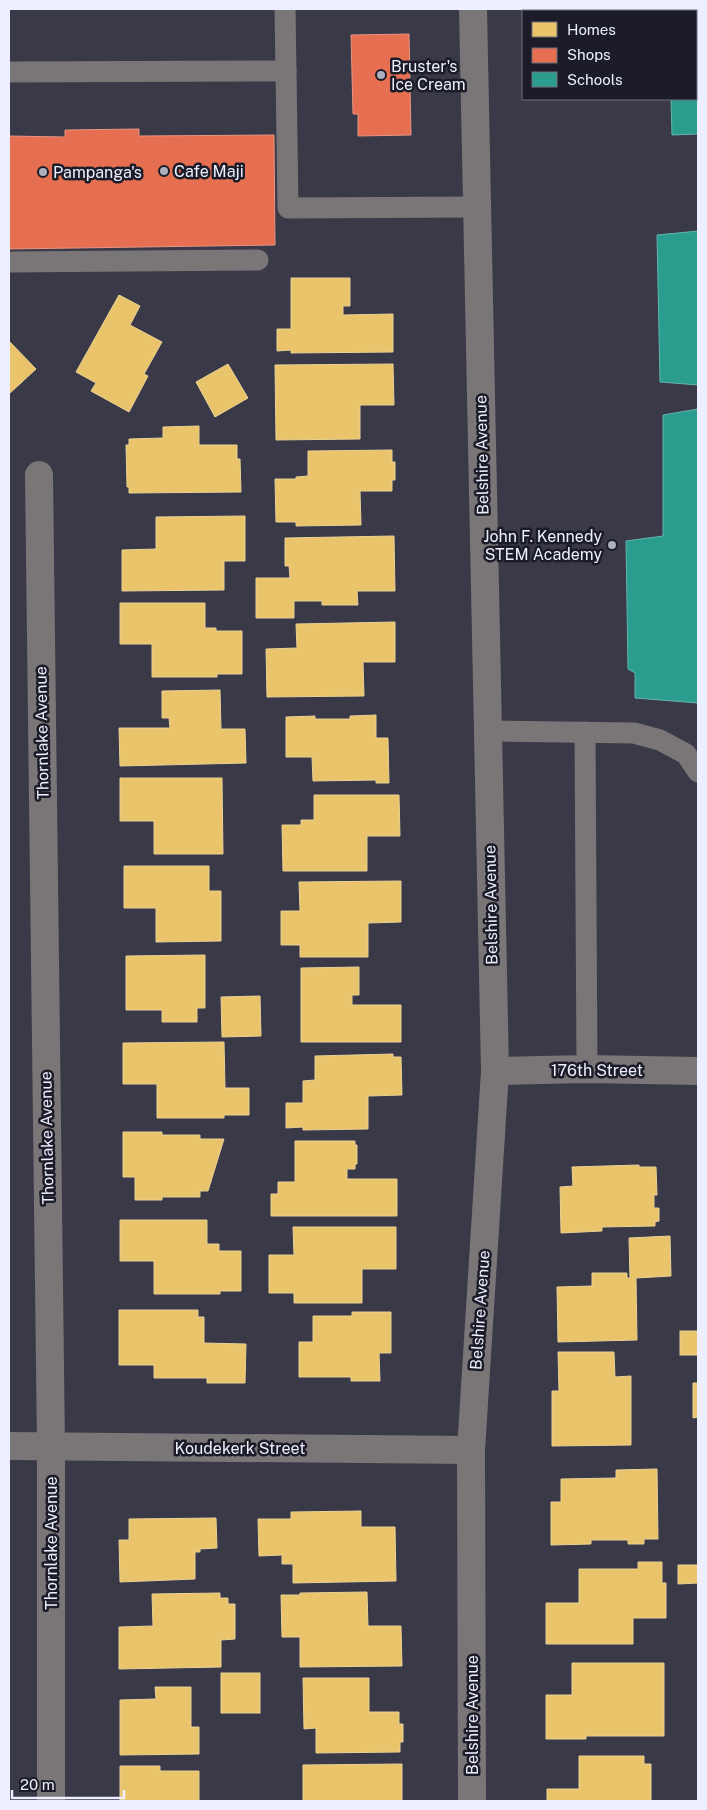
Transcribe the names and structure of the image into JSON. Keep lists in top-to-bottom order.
{
  "streets": {
    "street": [
      "Belshire Avenue",
      "Thornlake Avenue",
      "176th Street",
      "Koudekerk Street"
    ]
  },
  "crossings": [
    ["Belshire Avenue", "176th Street"],
    ["Belshire Avenue", "Koudekerk Street"],
    ["Thornlake Avenue", "Koudekerk Street"]
  ],
  "places": [
    "Bruster's Ice Cream",
    "Cafe Maji",
    "Pampanga's",
    "John F. Kennedy STEM Academy"
  ],
  "legend": ["Homes", "Shops", "Schools"],
  "scale_bar": "20 m"
}
